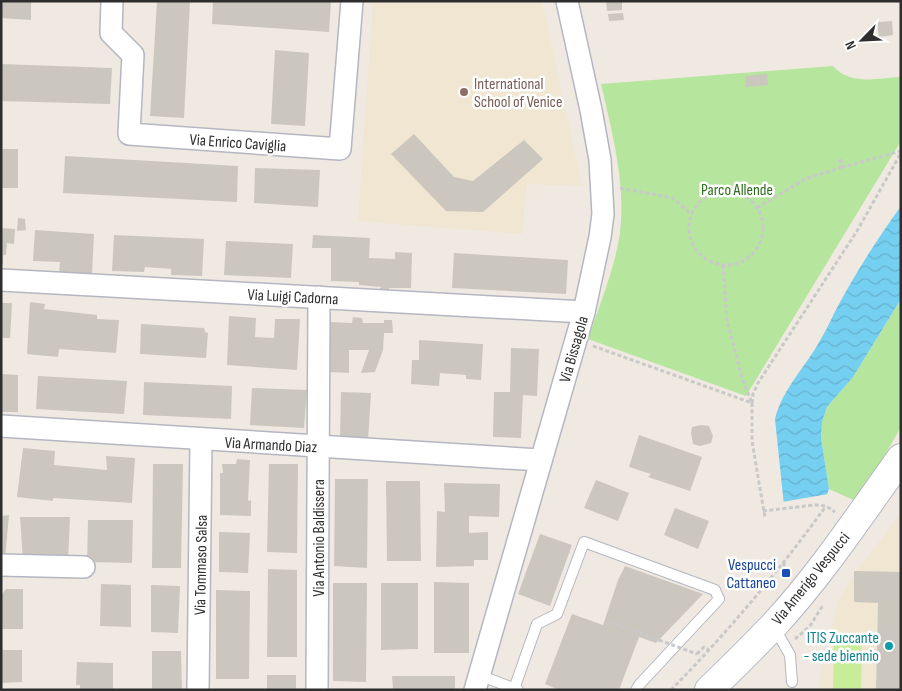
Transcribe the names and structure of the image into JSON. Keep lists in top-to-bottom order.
{
  "streets": {
    "main road": ["Via Amerigo Vespucci"],
    "street": [
      "Via Enrico Caviglia",
      "Via Luigi Cadorna",
      "Via Bissagola",
      "Via Armando Diaz",
      "Via Antonio Baldissera",
      "Via Tommaso Salsa"
    ]
  },
  "crossings": [
    ["Via Luigi Cadorna", "Via Bissagola"],
    ["Via Luigi Cadorna", "Via Antonio Baldissera"],
    ["Via Bissagola", "Via Armando Diaz"],
    ["Via Armando Diaz", "Via Antonio Baldissera"],
    ["Via Armando Diaz", "Via Tommaso Salsa"]
  ],
  "parks": ["Parco Allende"],
  "places": {
    "other": ["International School of Venice", "ITIS Zuccante - sede biennio"],
    "transit": ["Vespucci Cattaneo"]
  },
  "north": "bottom left"
}
